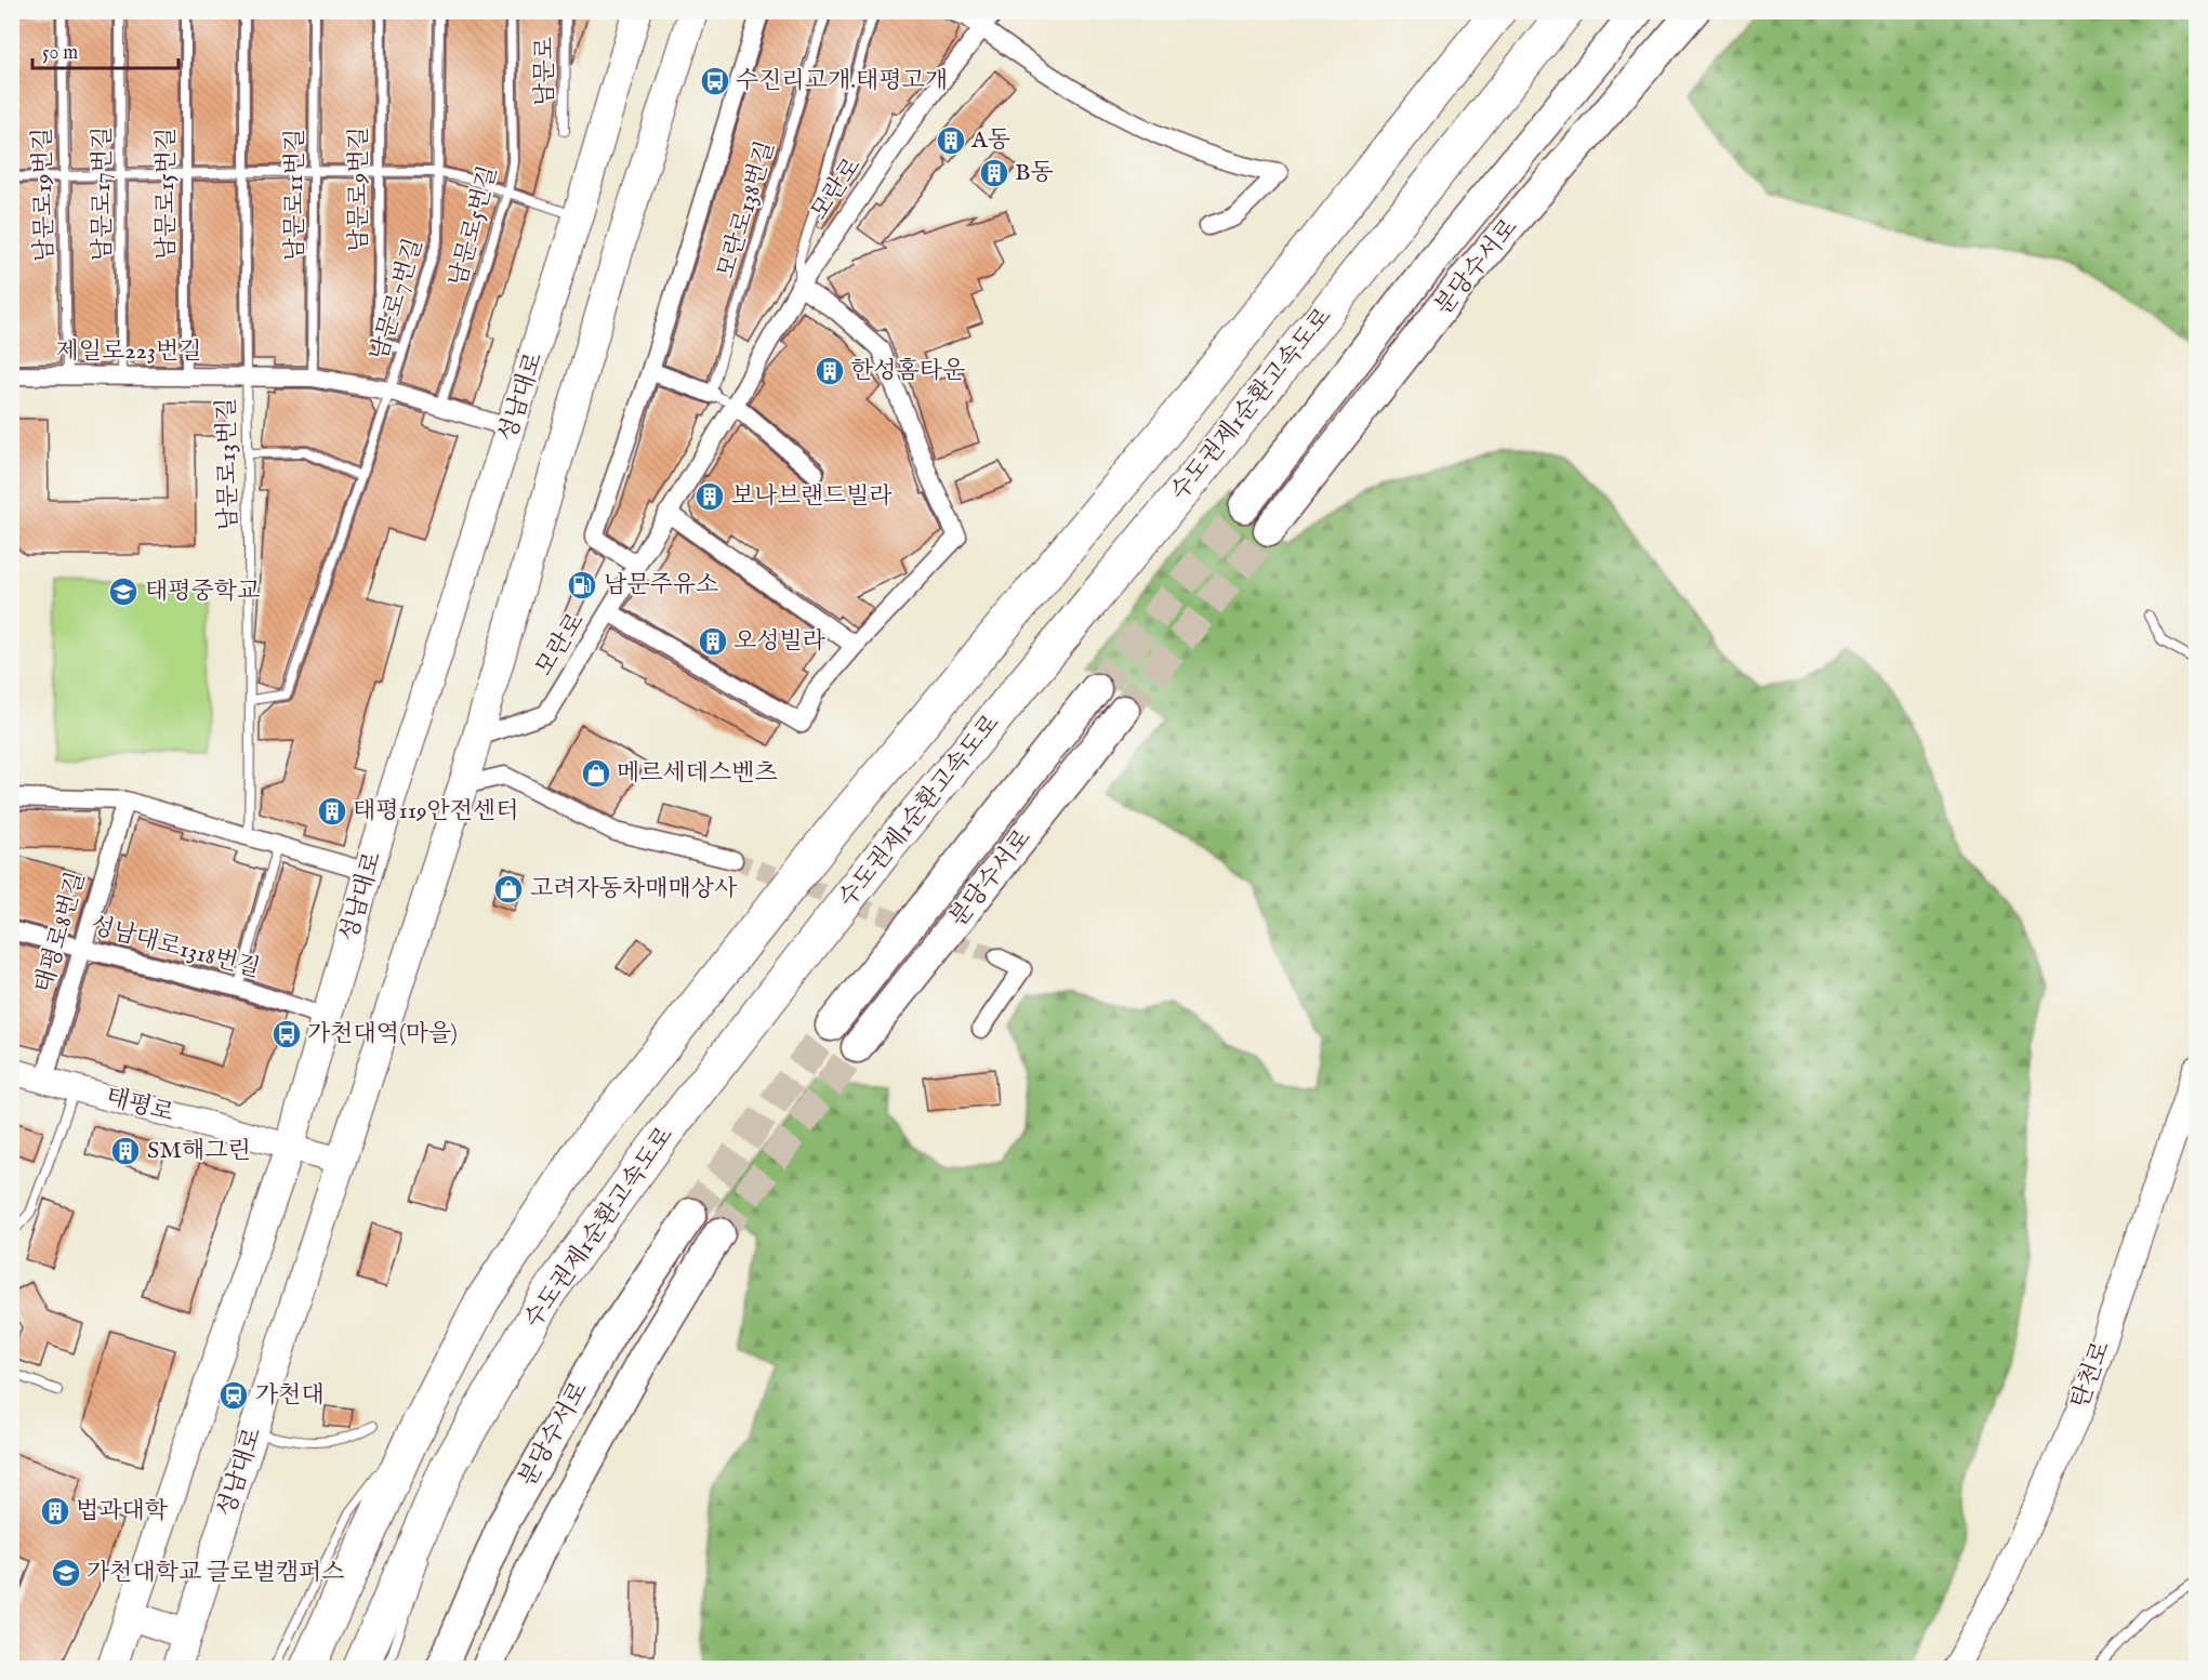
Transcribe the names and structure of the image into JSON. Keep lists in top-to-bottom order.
{
  "streets": {
    "highway": ["분당수서로", "수도권제1순환고속도로"],
    "main road": ["성남대로", "태평로", "탄천로"],
    "street": [
      "모란로",
      "제일로223번길",
      "태평로8번길",
      "성남대로1318번길"
    ],
    "lane": [
      "남문로",
      "남문로9번길",
      "남문로17번길",
      "남문로15번길",
      "남문로19번길",
      "남문로11번길",
      "모란로138번길",
      "남문로5번길",
      "남문로7번길",
      "남문로13번길"
    ]
  },
  "crossings": [
    ["남문로9번길", "남문로7번길"],
    ["모란로", "성남대로"],
    ["남문로17번길", "제일로223번길"],
    ["남문로15번길", "제일로223번길"],
    ["남문로19번길", "제일로223번길"],
    ["남문로11번길", "제일로223번길"],
    ["남문로5번길", "제일로223번길"],
    ["남문로7번길", "제일로223번길"],
    ["남문로7번길", "남문로13번길"],
    ["제일로223번길", "성남대로"],
    ["제일로223번길", "남문로13번길"],
    ["성남대로", "성남대로1318번길"],
    ["성남대로", "태평로"],
    ["태평로8번길", "성남대로1318번길"],
    ["태평로8번길", "태평로"]
  ],
  "places": {
    "bus stop": ["수진리고개.태평고개", "가천대역(마을)"],
    "building": [
      "A동",
      "B동",
      "한성홈타운",
      "보나브랜드빌라",
      "오성빌라",
      "태평119안전센터",
      "SM해그린",
      "법과대학"
    ],
    "fuel station": ["남문주유소"],
    "school or university": ["태평중학교", "가천대학교 글로벌캠퍼스"],
    "shop": ["메르세데스벤츠", "고려자동차매매상사"],
    "station": ["가천대"]
  },
  "scale_bar": "50 m"
}
